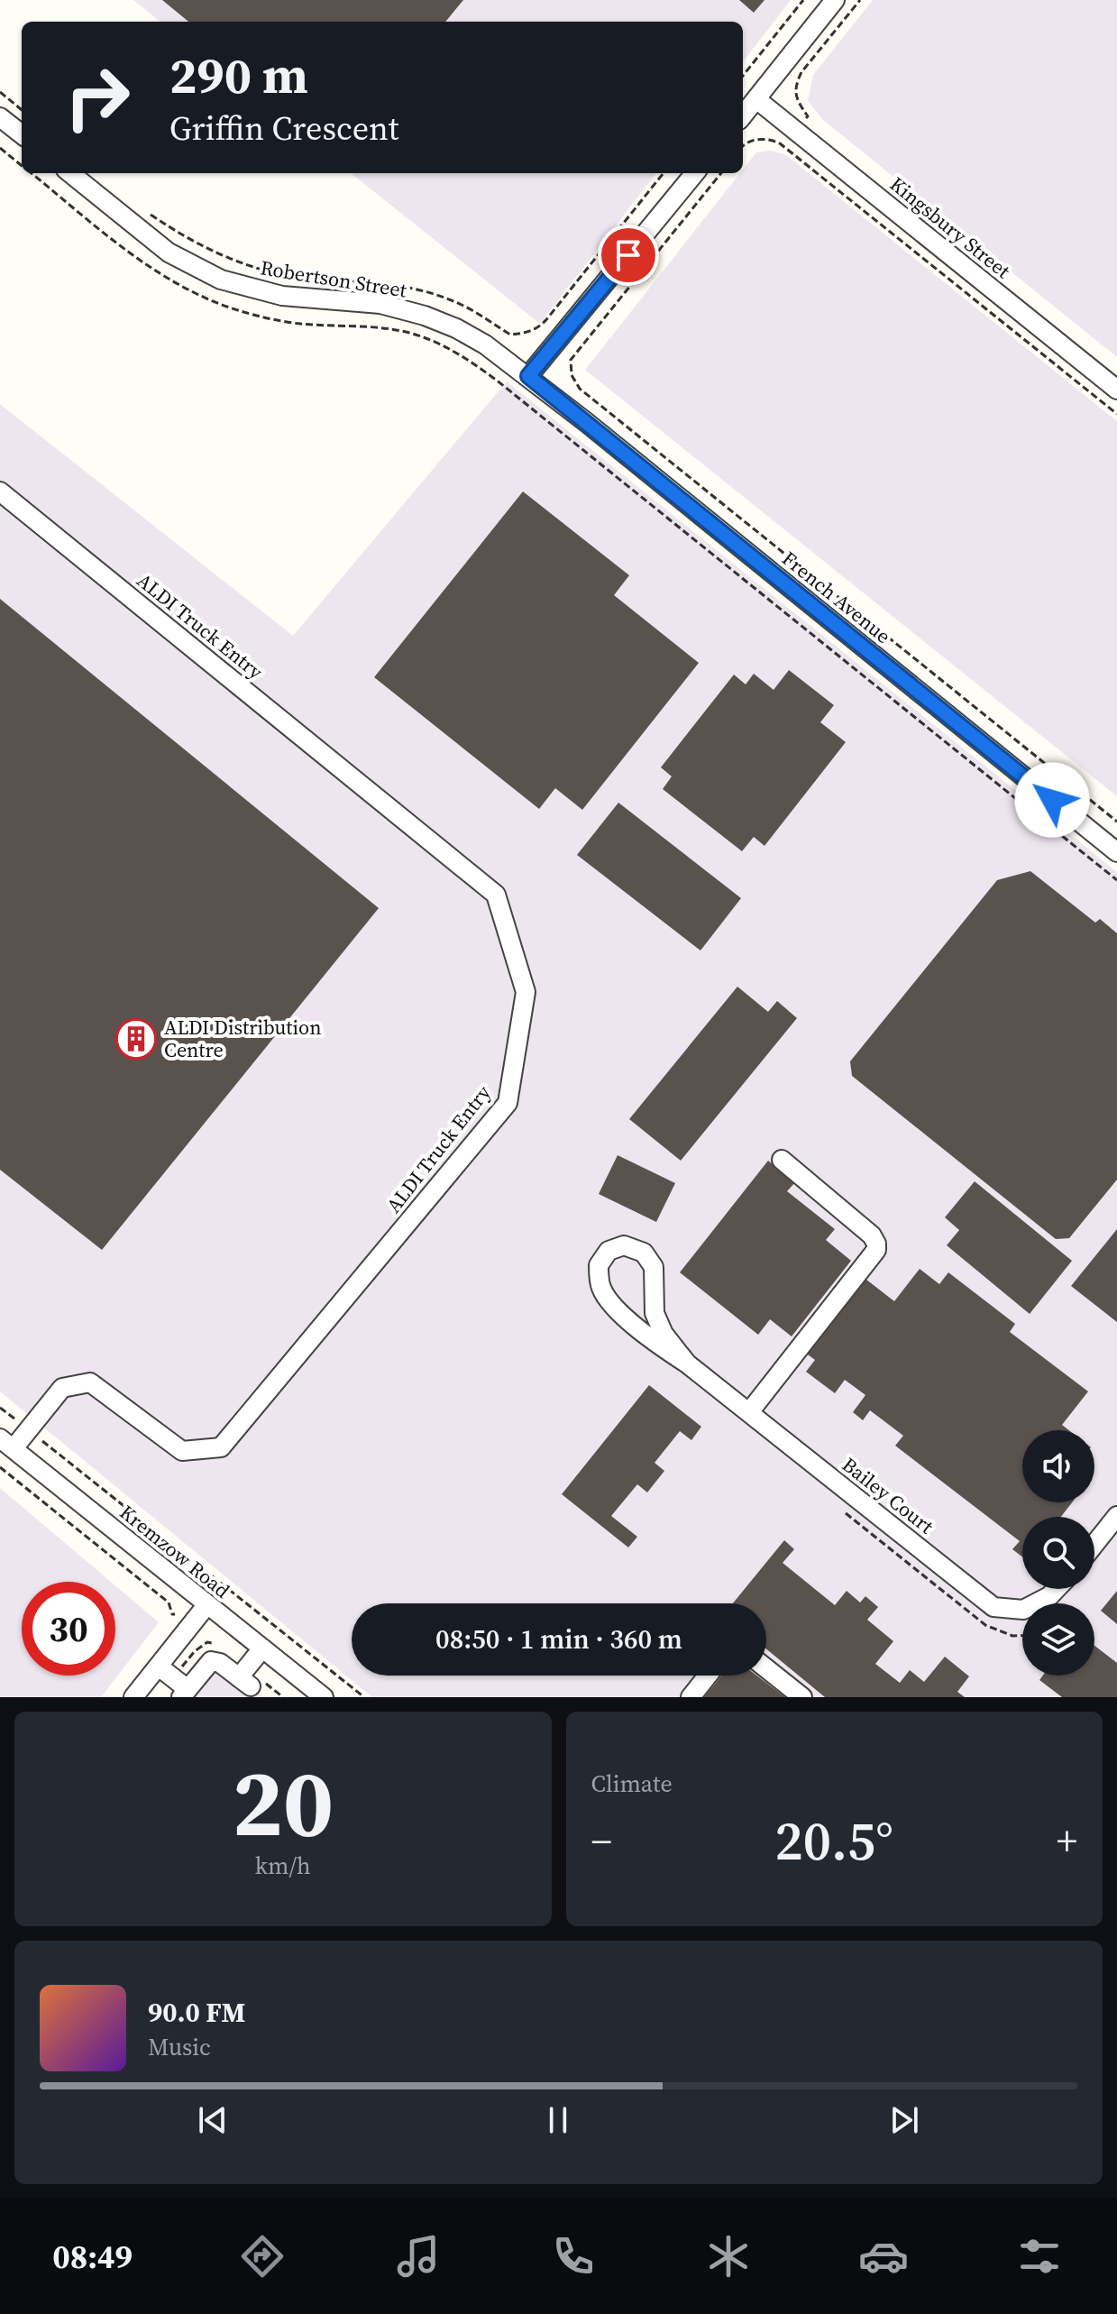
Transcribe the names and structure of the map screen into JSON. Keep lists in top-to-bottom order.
{
  "streets": {
    "street": [
      "Kingsbury Street",
      "Robertson Street",
      "French Avenue",
      "ALDI Truck Entry",
      "Bailey Court",
      "Kremzow Road"
    ]
  },
  "crossings": [
    ["Robertson Street", "French Avenue"],
    ["ALDI Truck Entry", "Kremzow Road"]
  ],
  "places": {
    "building": ["ALDI Distribution Centre"]
  },
  "page": {
    "turn": ["290 m", "Griffin Crescent"],
    "limit": "30",
    "trip": "08:50 · 1 min · 360 m",
    "tile": [
      ["20", "km/h"],
      "Climate"
    ],
    "heat": ["−", "20.5°", "+"],
    "song": ["90.0 FM", "Music"],
    "tabs": "08:49"
  }
}
